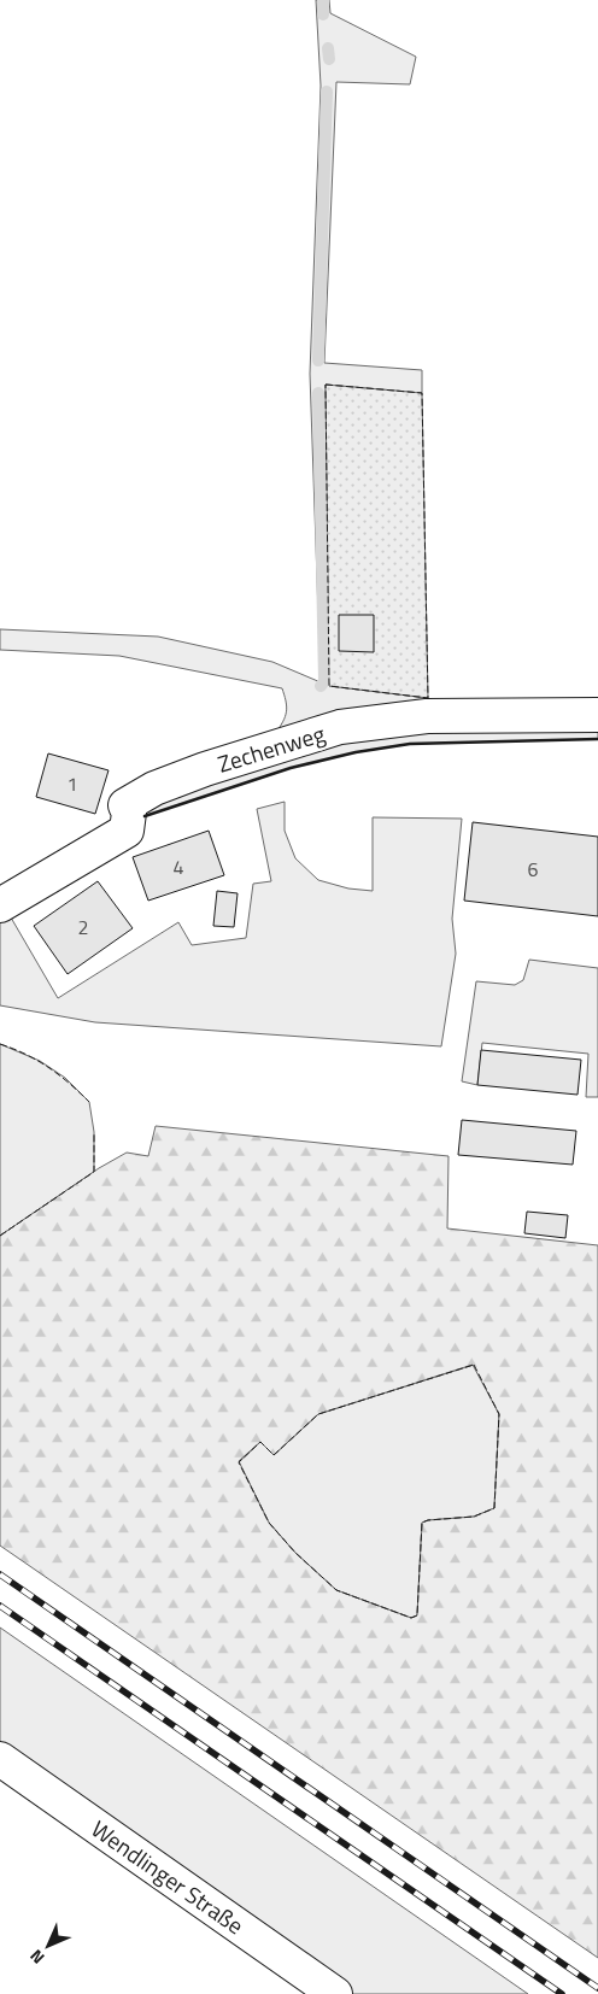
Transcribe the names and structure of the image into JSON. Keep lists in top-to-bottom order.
{
  "streets": {
    "street": ["Zechenweg", "Wendlinger Straße"]
  },
  "house_numbers": [
    "1",
    "4",
    "6",
    "2"
  ],
  "north": "bottom left"
}
